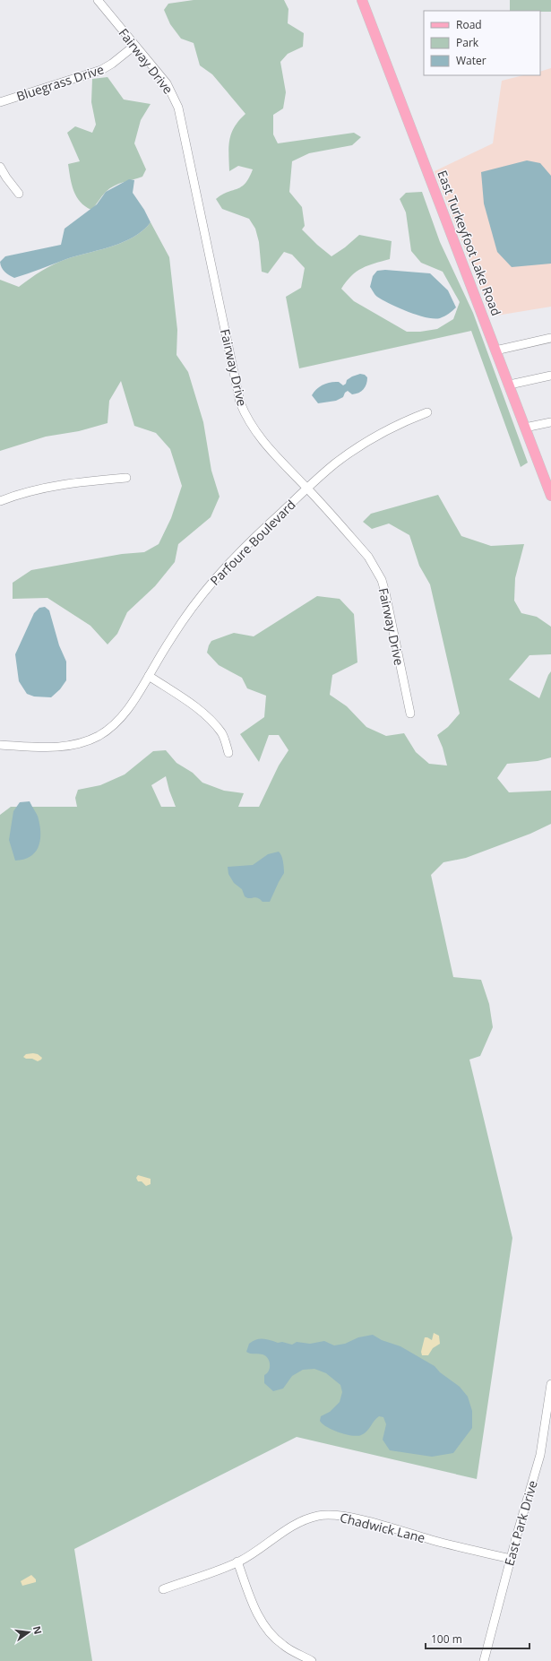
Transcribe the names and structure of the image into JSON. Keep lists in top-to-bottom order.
{
  "streets": {
    "main road": ["East Turkeyfoot Lake Road"],
    "street": [
      "Fairway Drive",
      "Bluegrass Drive",
      "Parfoure Boulevard",
      "East Park Drive",
      "Chadwick Lane"
    ]
  },
  "crossings": [
    ["Fairway Drive", "Bluegrass Drive"],
    ["Fairway Drive", "Parfoure Boulevard"],
    ["East Park Drive", "Chadwick Lane"]
  ],
  "legend": ["Road", "Park", "Water"],
  "scale_bar": "100 m",
  "north": "right"
}
